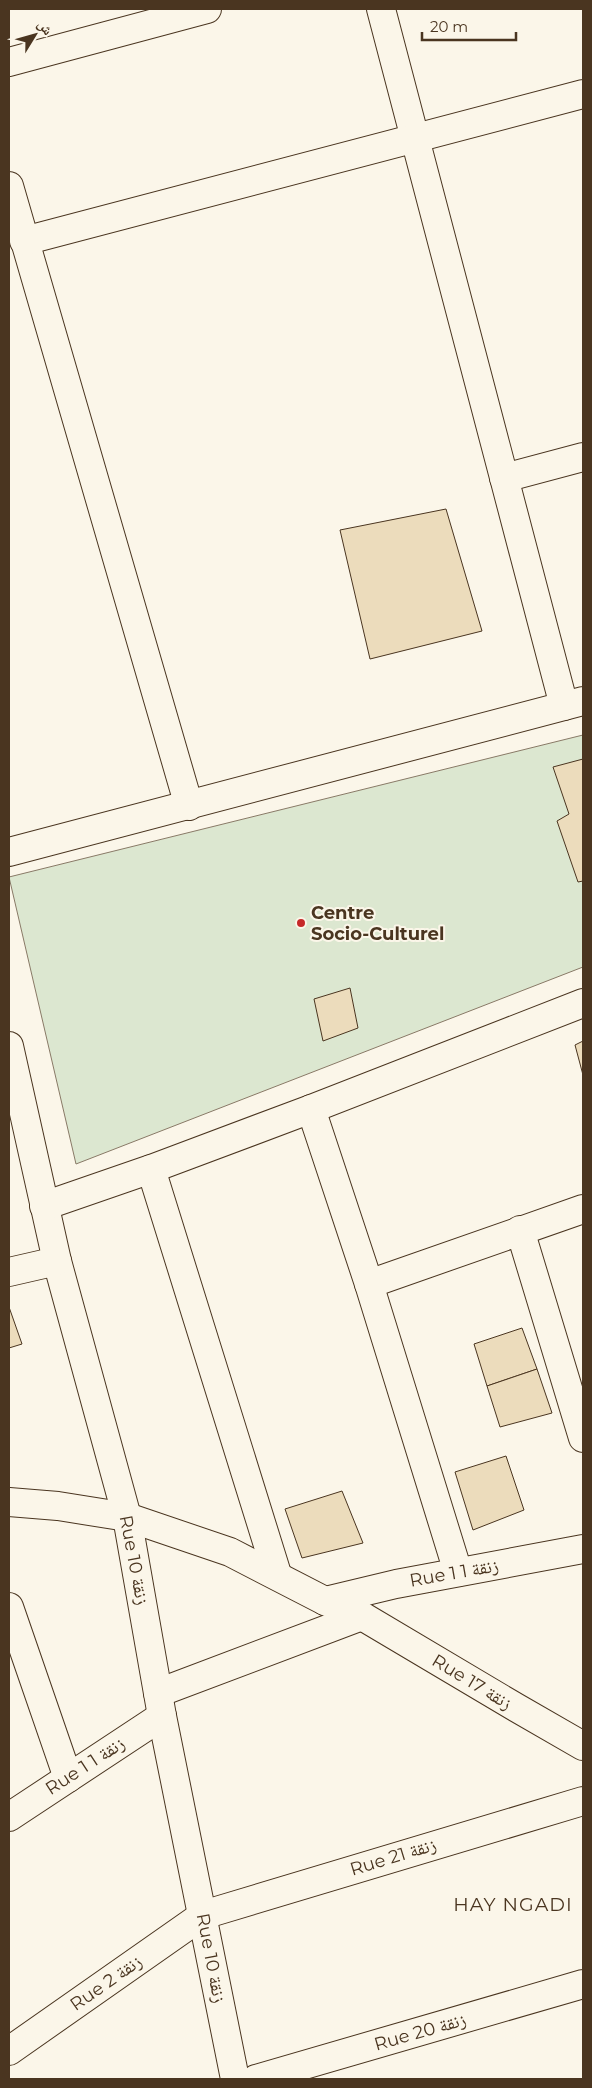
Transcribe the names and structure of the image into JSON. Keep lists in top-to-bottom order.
{
  "streets": {
    "street": [
      "Rue 10 زنقة",
      "Rue 1 زنقة 1",
      "Rue 17 زنقة",
      "Rue 21 زنقة",
      "Rue 2 زنقة",
      "Rue 20 زنقة"
    ]
  },
  "crossings": [
    ["Rue 10 زنقة", "Rue 1 زنقة 1"],
    ["Rue 10 زنقة", "Rue 17 زنقة"],
    ["Rue 10 زنقة", "Rue 21 زنقة"],
    ["Rue 10 زنقة", "Rue 2 زنقة"],
    ["Rue 1 زنقة 1", "Rue 17 زنقة"],
    ["Rue 21 زنقة", "Rue 2 زنقة"]
  ],
  "districts": ["HAY NGADI"],
  "places": ["Centre Socio-Culturel"],
  "scale_bar": "20 m",
  "north": "top right"
}
